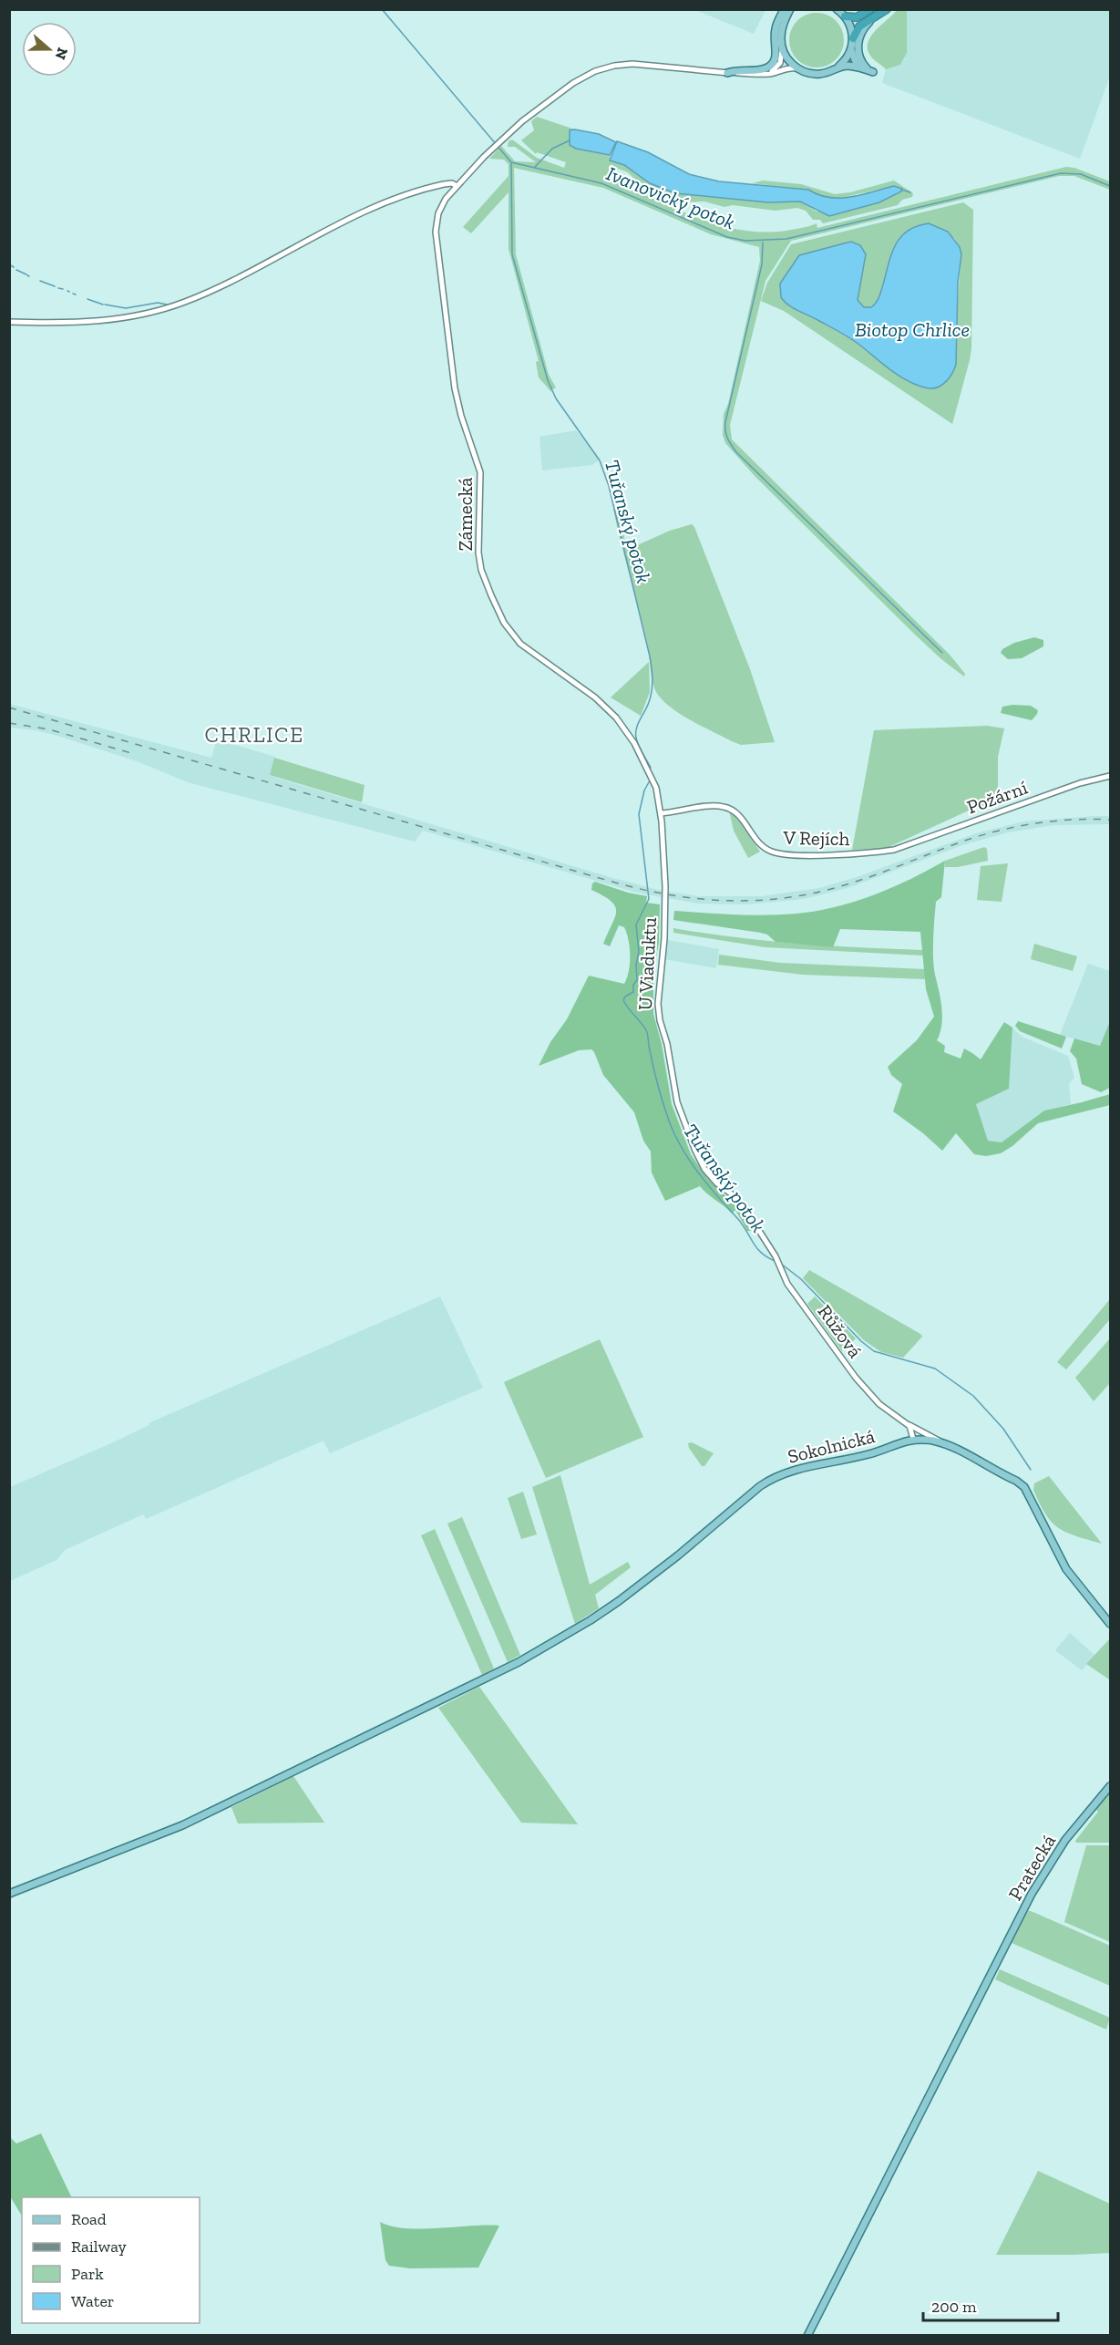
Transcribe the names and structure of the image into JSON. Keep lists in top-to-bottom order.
{
  "streets": {
    "main road": ["Sokolnická", "Pratecká"],
    "street": [
      "Zámecká",
      "Požární",
      "V Rejích",
      "U Viaduktu",
      "Růžová"
    ]
  },
  "crossings": [
    ["Zámecká", "U Viaduktu"],
    ["Požární", "V Rejích"],
    ["V Rejích", "U Viaduktu"],
    ["U Viaduktu", "Růžová"],
    ["Růžová", "Sokolnická"]
  ],
  "districts": ["CHRLICE"],
  "water": ["Ivanovický potok", "Biotop Chrlice", "Tuřanský potok"],
  "legend": [
    "Road",
    "Railway",
    "Park",
    "Water"
  ],
  "scale_bar": "200 m",
  "north": "right"
}
